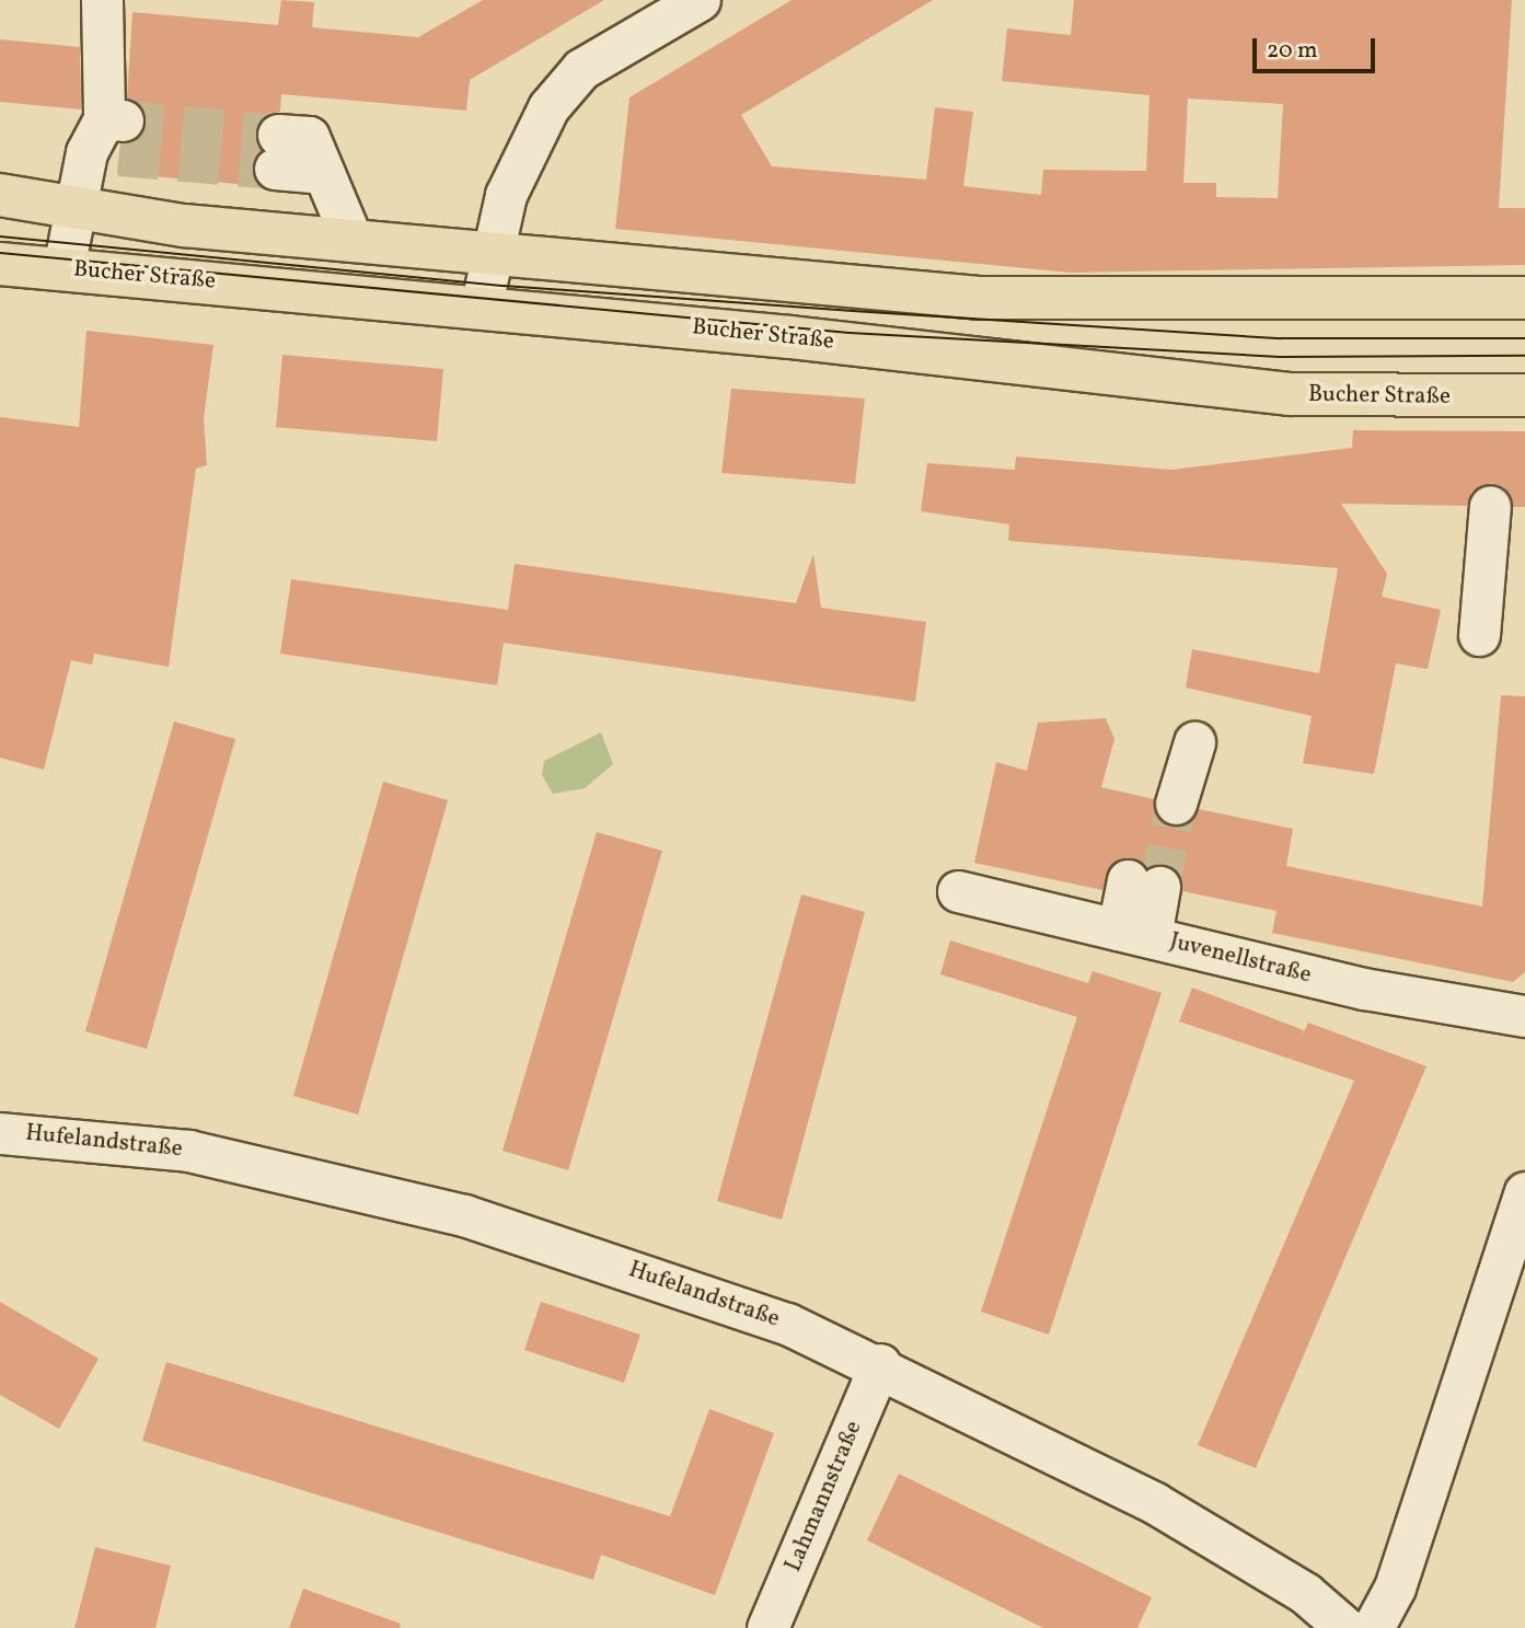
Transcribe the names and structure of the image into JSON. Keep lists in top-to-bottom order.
{
  "streets": {
    "main road": ["Bucher Straße"],
    "street": ["Juvenellstraße", "Hufelandstraße", "Lahmannstraße"]
  },
  "crossings": [
    ["Hufelandstraße", "Lahmannstraße"]
  ],
  "scale_bar": "20 m"
}
